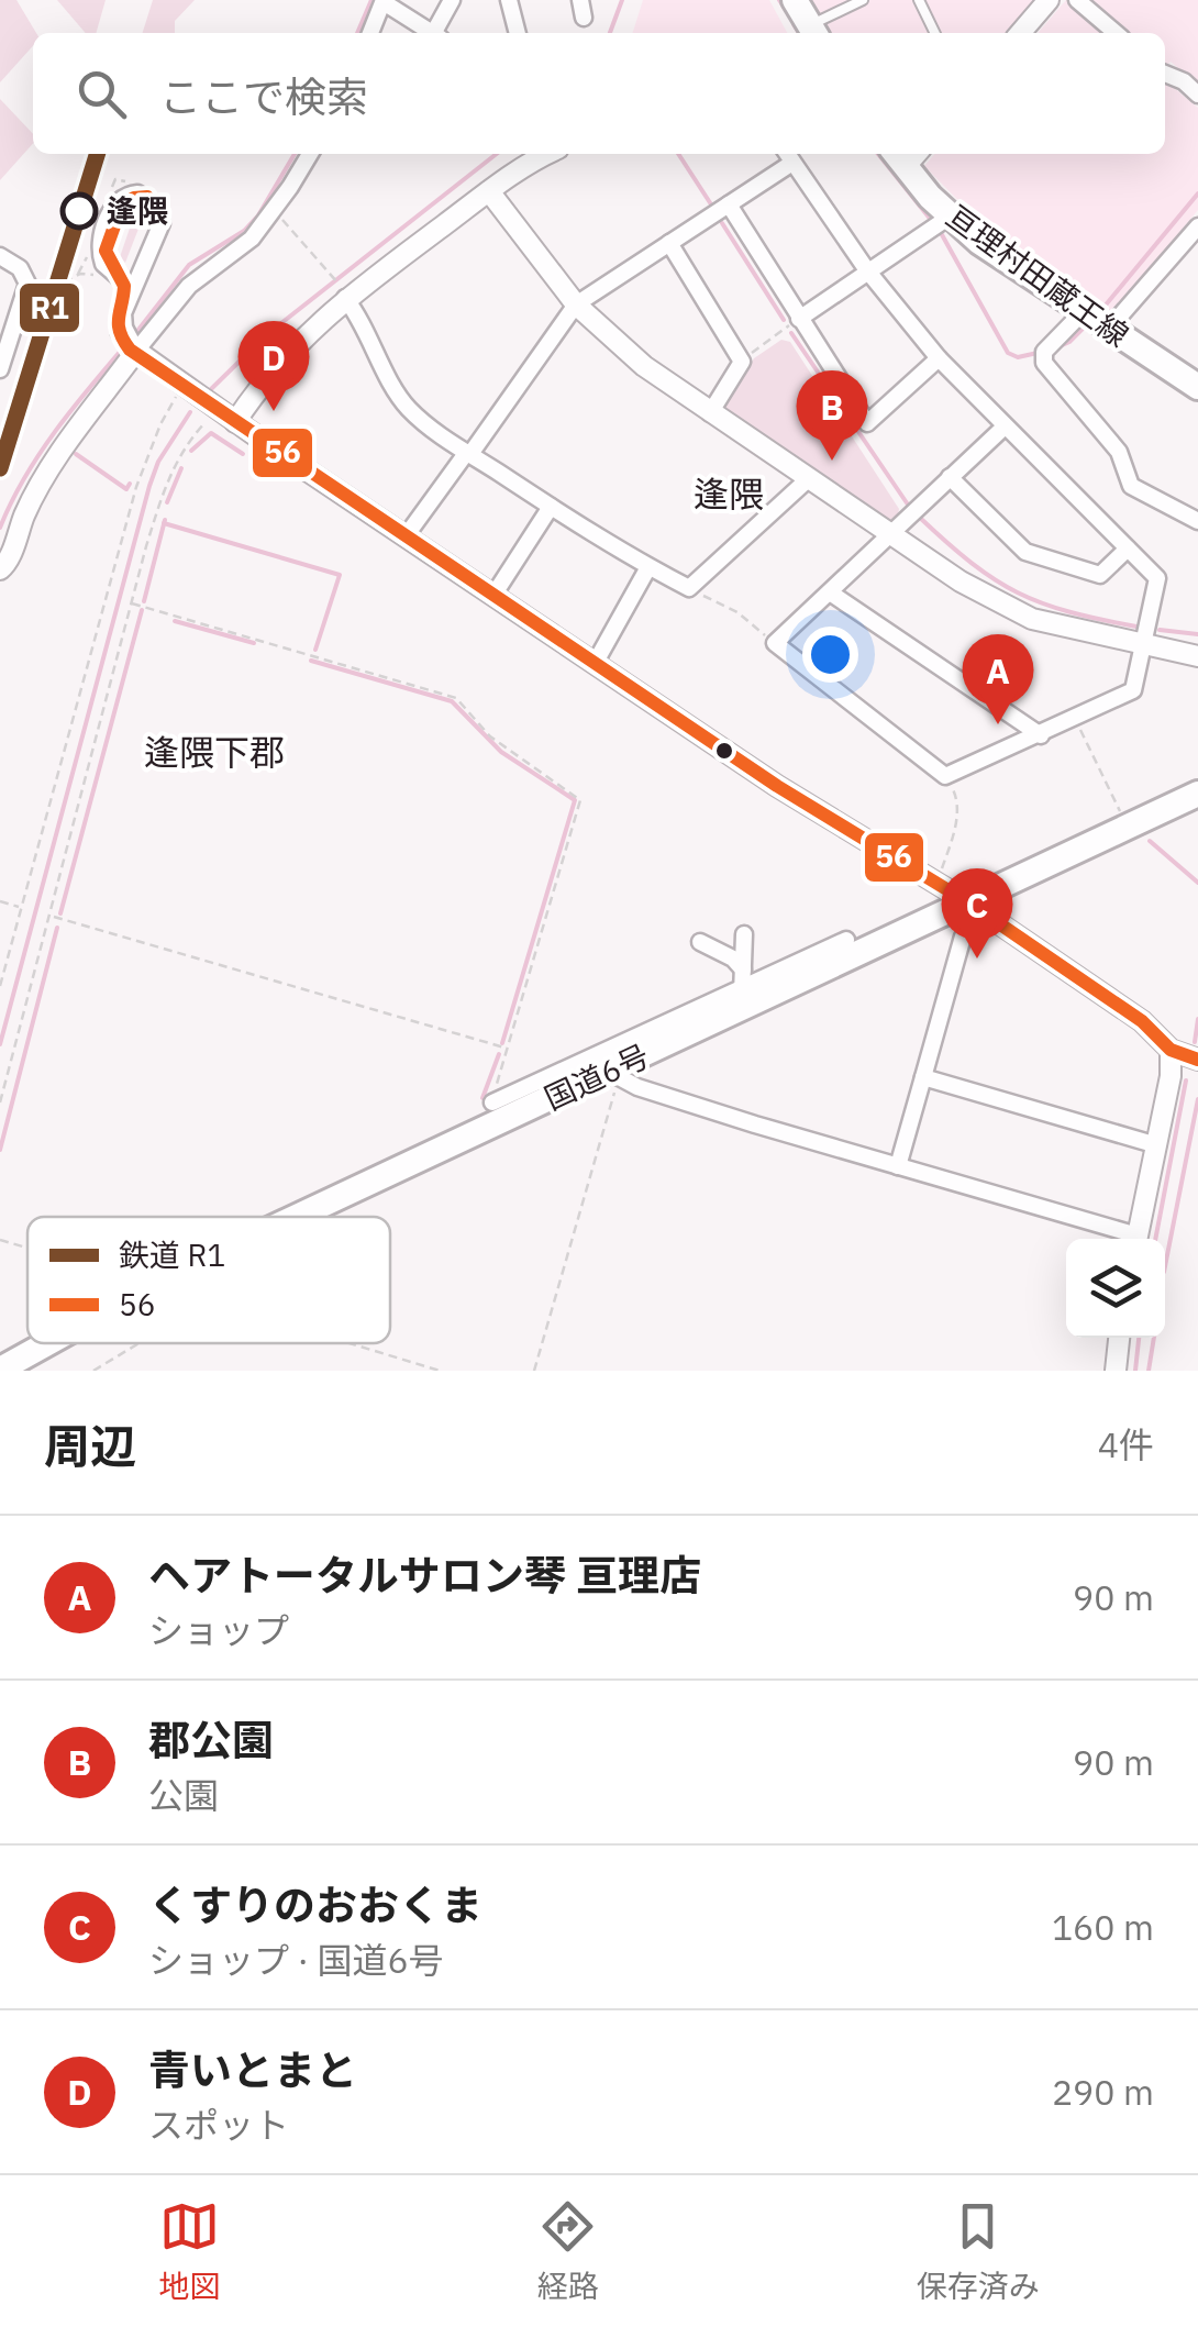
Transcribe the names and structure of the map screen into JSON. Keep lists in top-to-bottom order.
{
  "streets": {
    "main road": ["亘理村田蔵王線", "国道6号"]
  },
  "districts": ["逢隈", "逢隈下郡"],
  "places": ["逢隈"],
  "lines": ["rail line R1", "transit line 56"],
  "legend": ["鉄道 R1", "56"],
  "page": {
    "search": "ここで検索",
    "pins": [
      "D",
      "B",
      "A",
      "C"
    ],
    "heading": ["周辺", "4件"],
    "list": [
      {
        "mark": "A",
        "name": "ヘアトータルサロン琴 亘理店",
        "note": "ショップ",
        "value": "90 m"
      },
      {
        "mark": "B",
        "name": "郡公園",
        "note": "公園",
        "value": "90 m"
      },
      {
        "mark": "C",
        "name": "くすりのおおくま",
        "note": "ショップ · 国道6号",
        "value": "160 m"
      },
      {
        "mark": "D",
        "name": "青いとまと",
        "note": "スポット",
        "value": "290 m"
      }
    ],
    "nav": ["地図", "経路", "保存済み"]
  }
}
